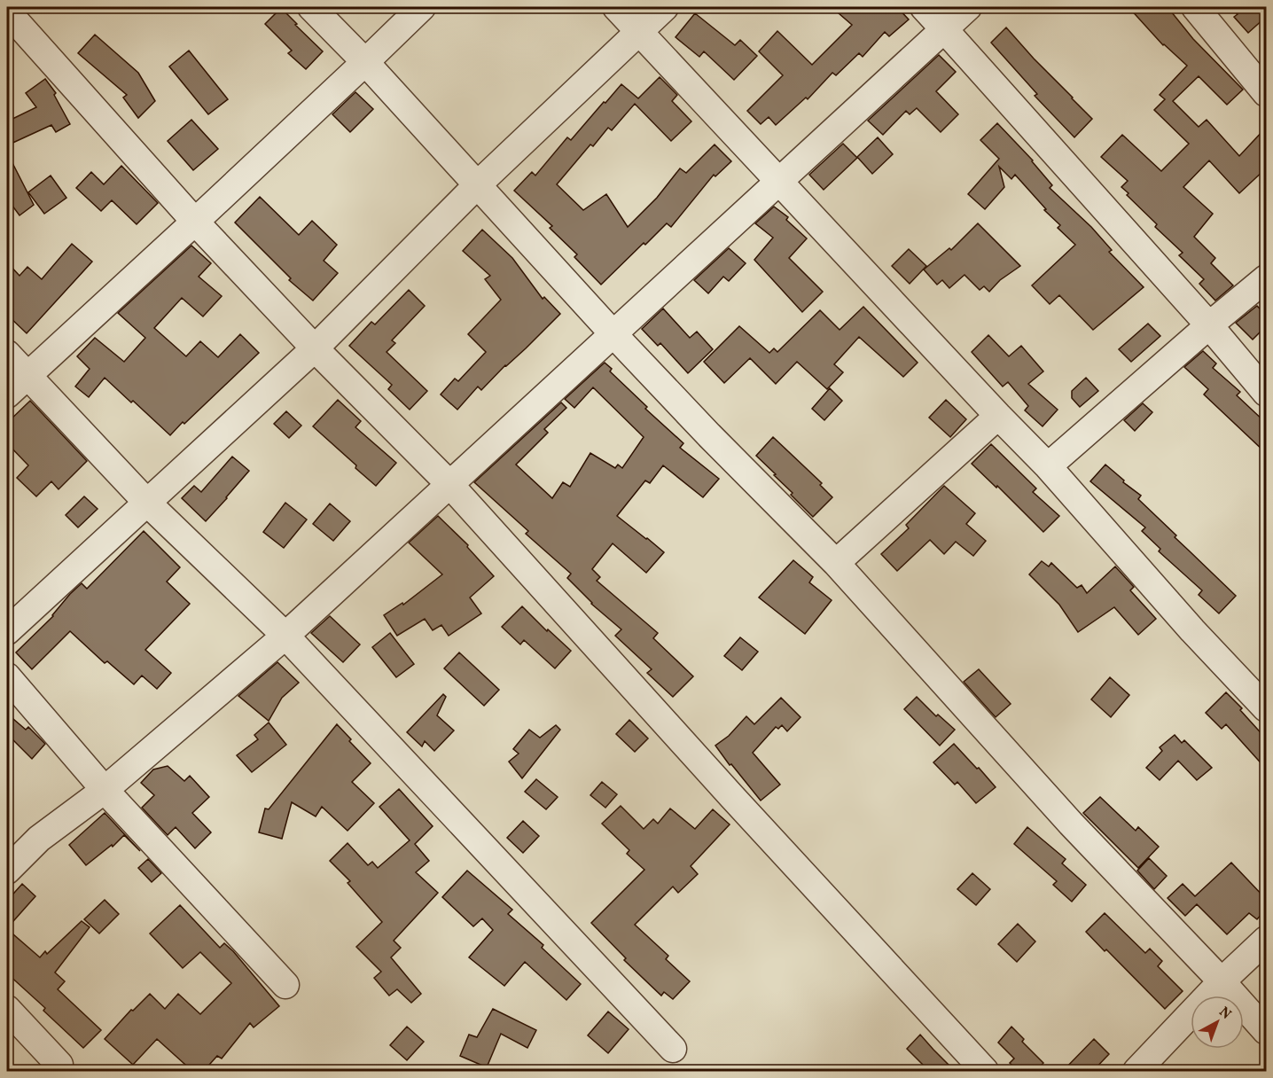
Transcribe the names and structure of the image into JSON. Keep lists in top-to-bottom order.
{
  "north": "top right"
}
